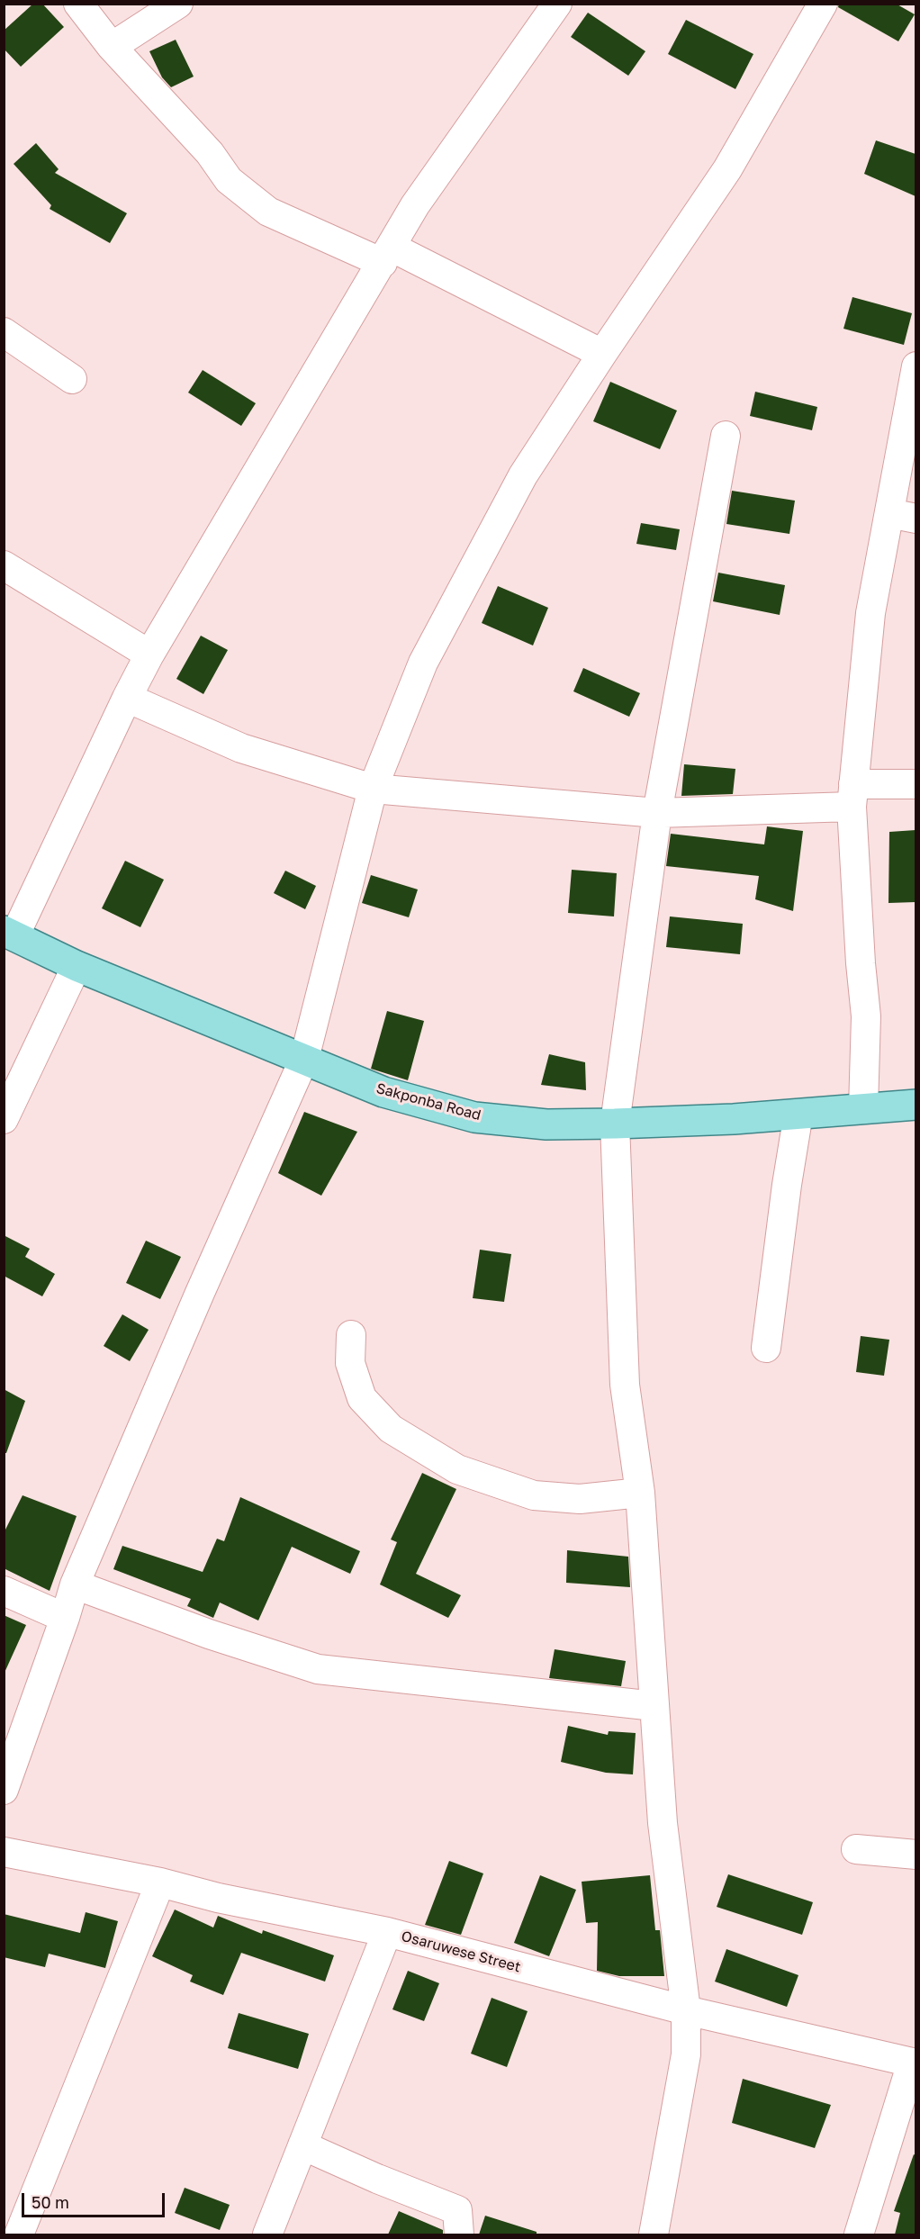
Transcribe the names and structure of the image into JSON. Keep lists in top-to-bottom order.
{
  "streets": {
    "main road": ["Sakponba Road"],
    "street": ["Osaruwese Street"]
  },
  "scale_bar": "50 m"
}
